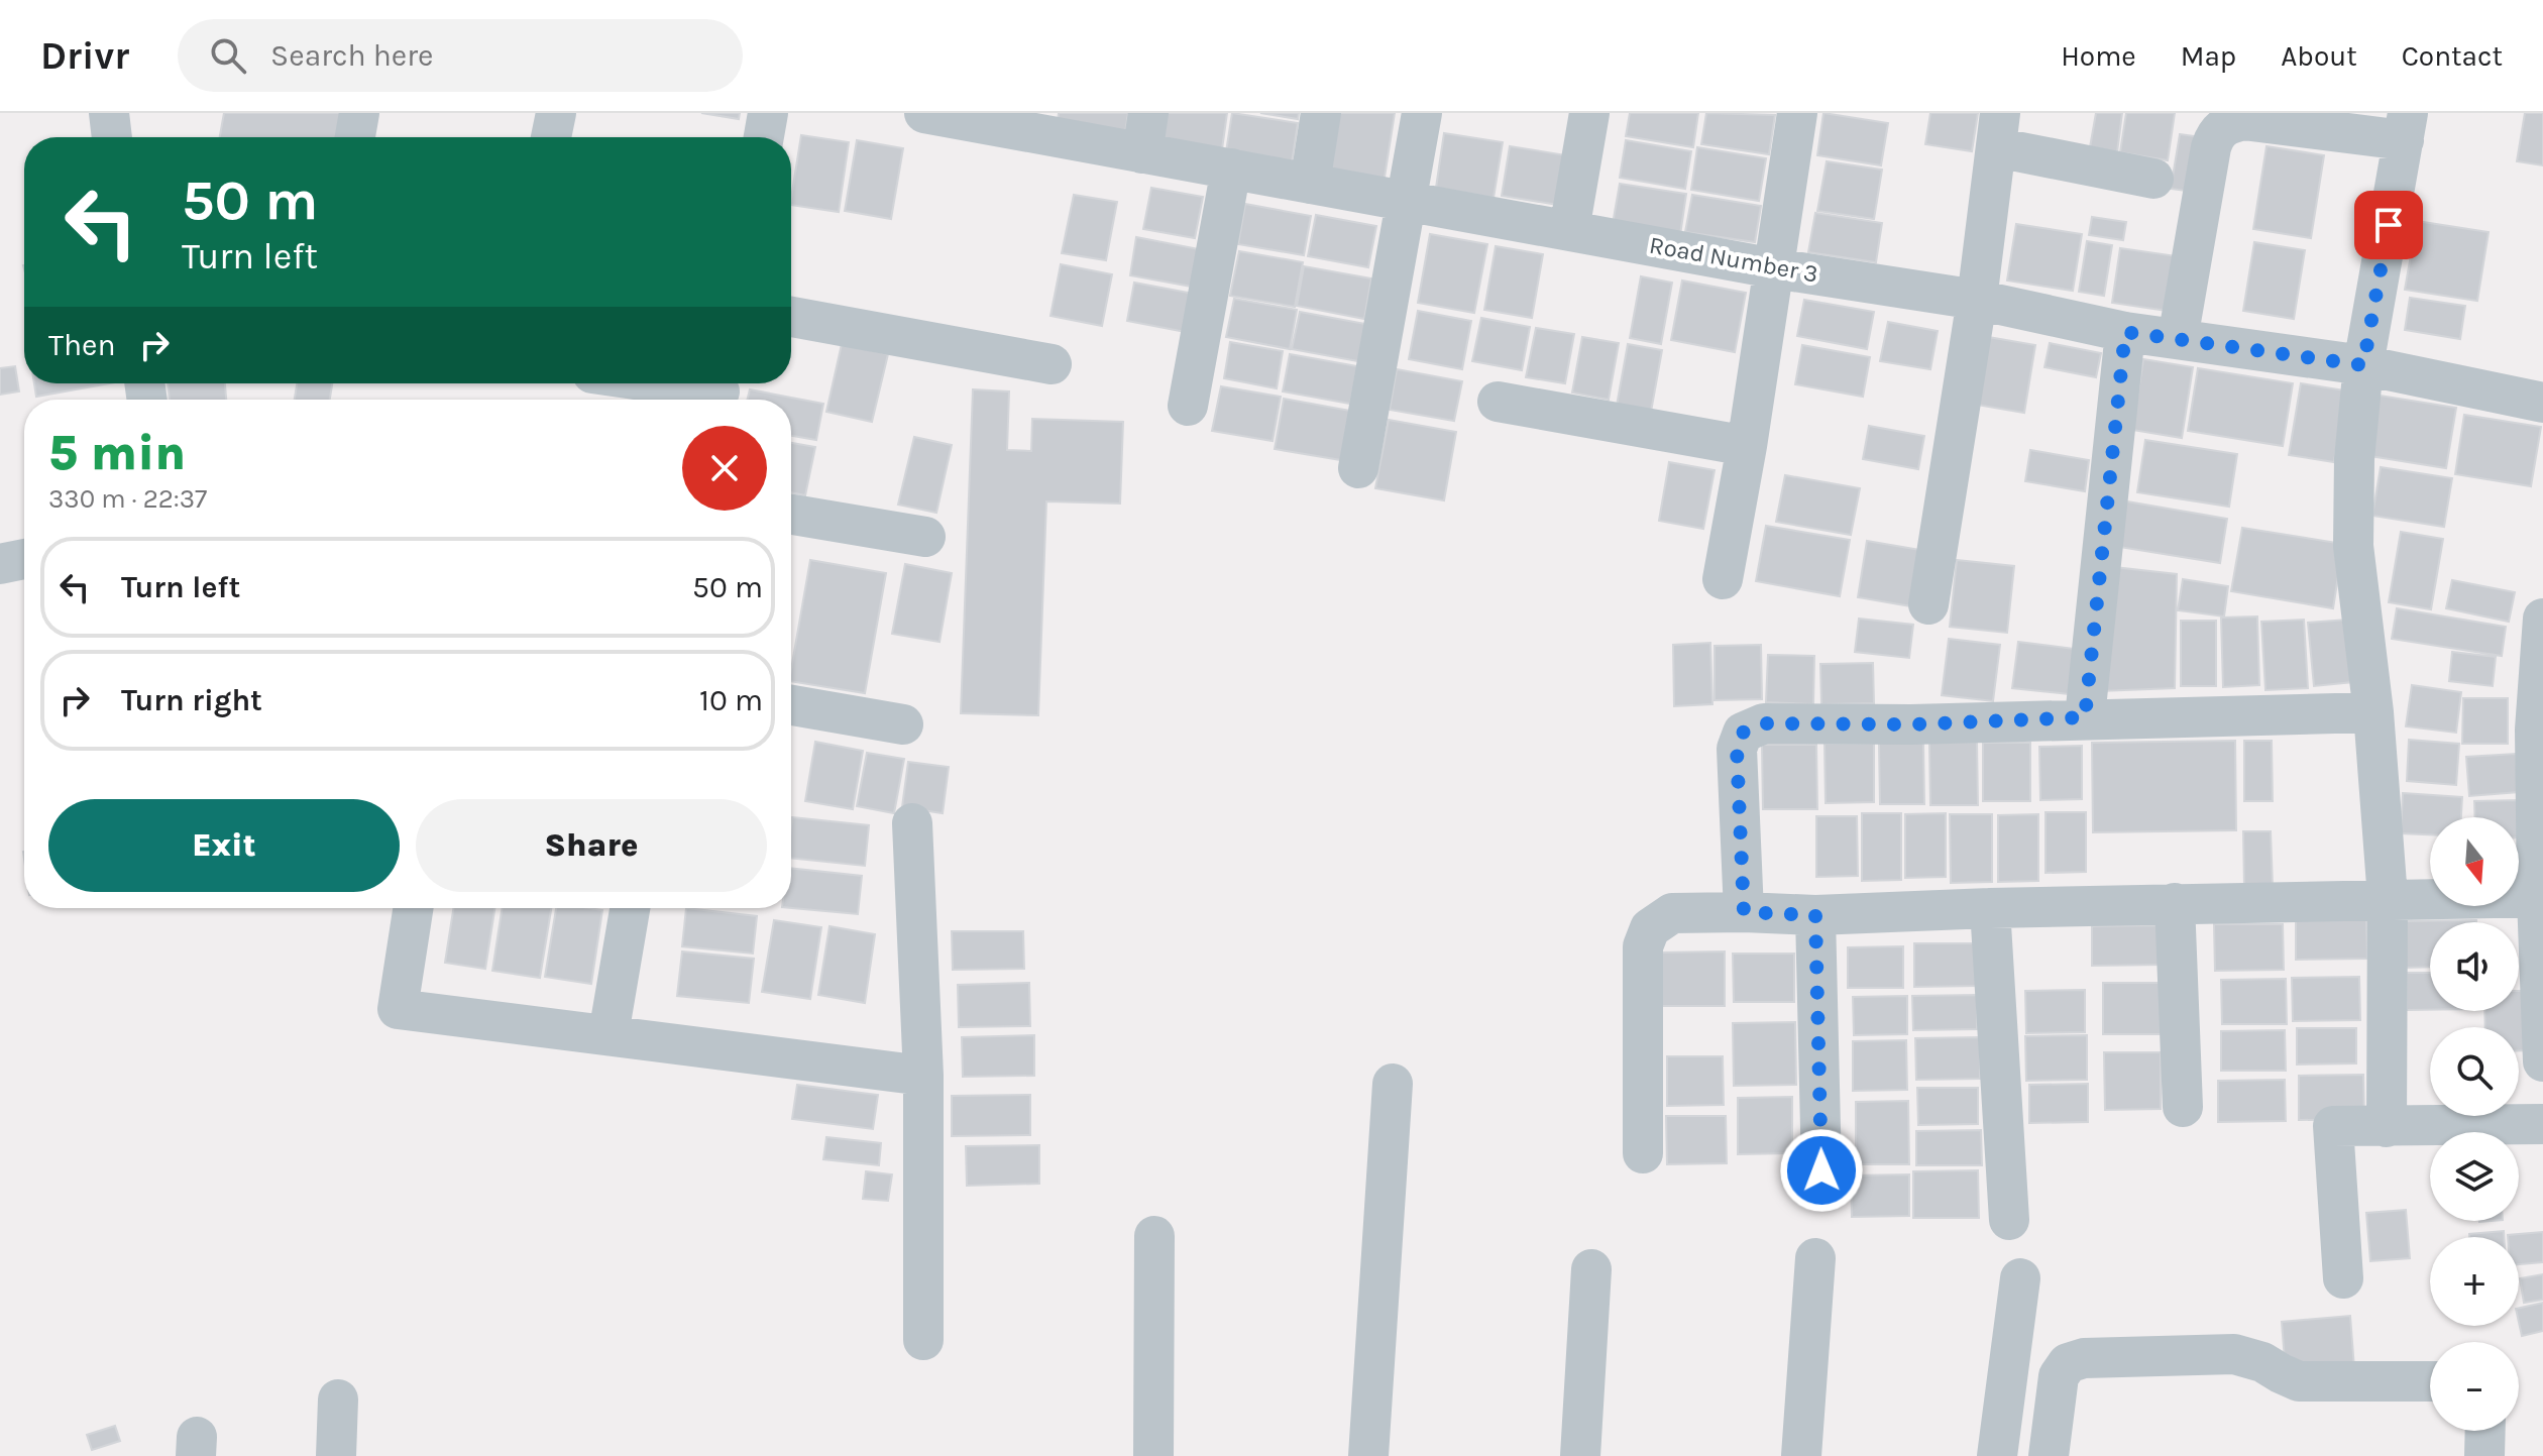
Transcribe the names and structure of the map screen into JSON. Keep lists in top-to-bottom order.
{
  "streets": {
    "street": ["Road Number 3"]
  },
  "north": "bottom",
  "page": {
    "header": "Drivr",
    "search": "Search here",
    "nav": [
      "Home",
      "Map",
      "About",
      "Contact"
    ],
    "turn": ["50 m", "Turn left"],
    "then": "Then",
    "heading": ["5 min", "330 m · 22:37"],
    "list": [
      {
        "name": "Turn left",
        "value": "50 m"
      },
      {
        "name": "Turn right",
        "value": "10 m"
      }
    ],
    "buttons": ["Exit", "Share"],
    "map_buttons": ["+", "−"]
  }
}
